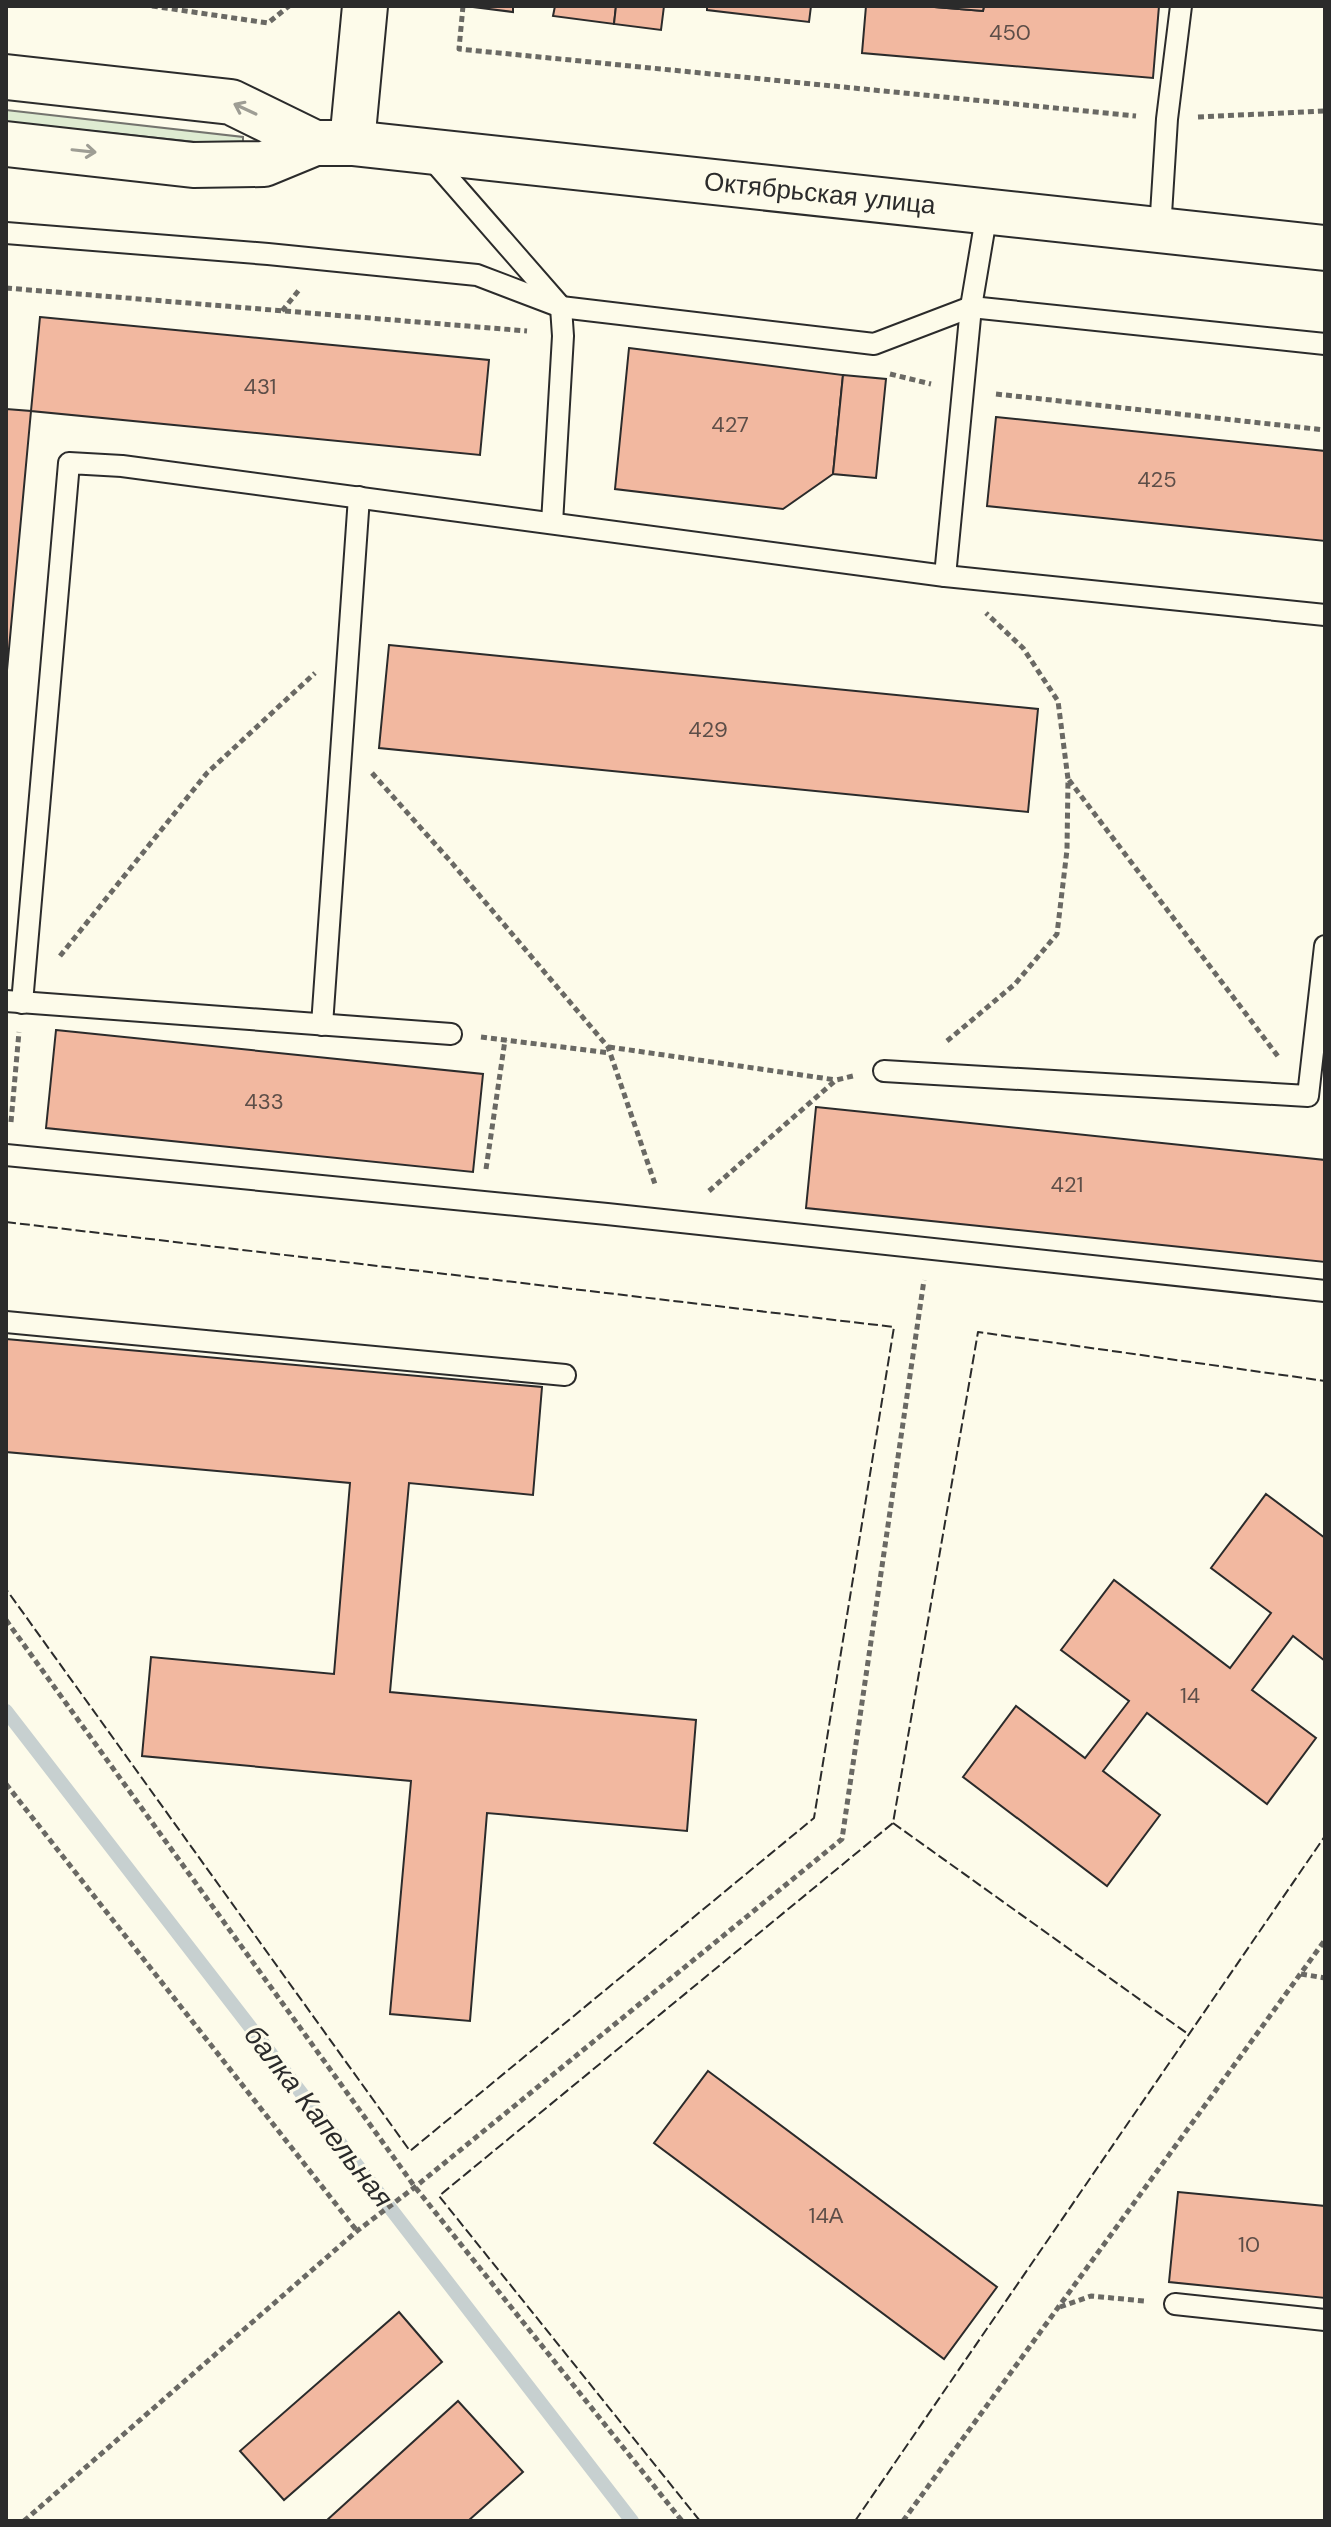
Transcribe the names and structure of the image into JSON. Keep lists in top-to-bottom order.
{
  "streets": {
    "main road": ["Октябрьская улица"]
  },
  "water": ["балка Капельная"],
  "house_numbers": [
    "450",
    "431",
    "427",
    "425",
    "429",
    "433",
    "421",
    "14",
    "14А",
    "10"
  ]
}
